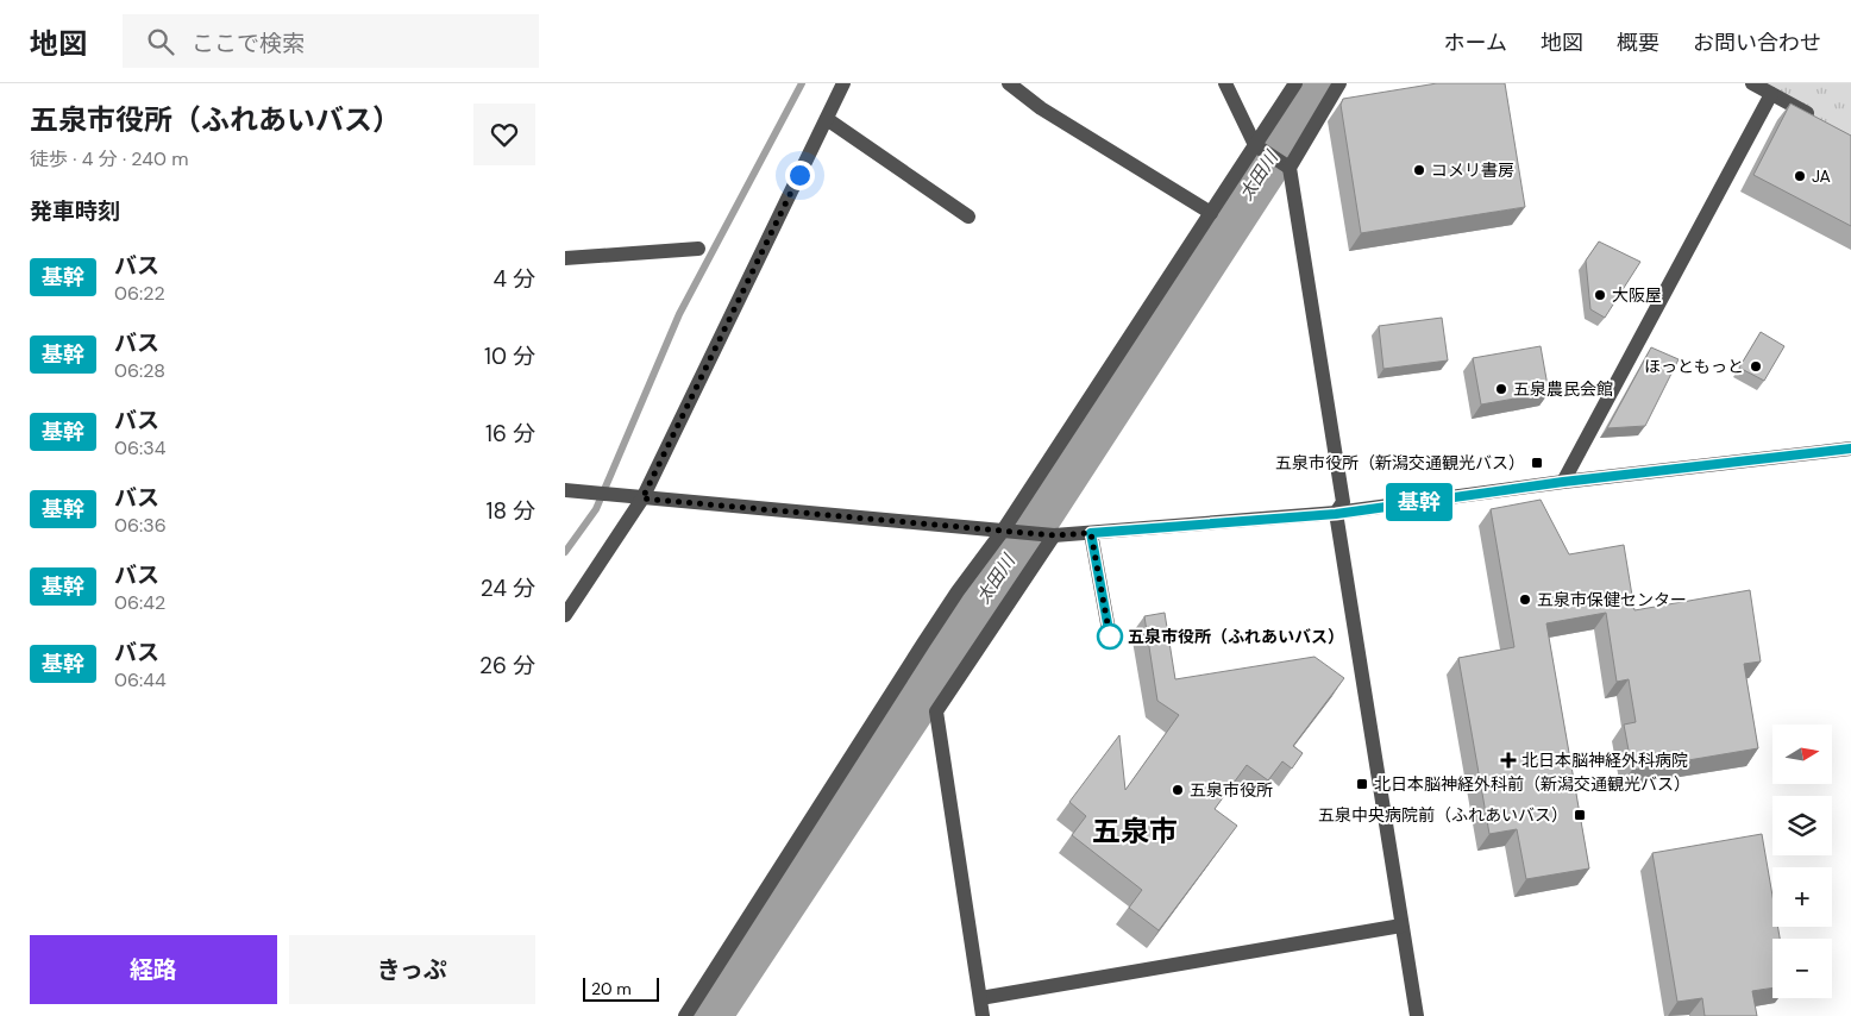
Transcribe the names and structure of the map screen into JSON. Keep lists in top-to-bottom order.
{
  "districts": ["五泉市"],
  "water": ["太田川"],
  "places": {
    "other": [
      "コメリ書房",
      "JA",
      "大阪屋",
      "ほっともっと",
      "五泉農民会館",
      "五泉市保健センター",
      "五泉市役所（ふれあいバス）",
      "五泉市役所"
    ],
    "transit": ["五泉市役所（新潟交通観光バス）", "北日本脳神経外科前（新潟交通観光バス）", "五泉中央病院前（ふれあいバス）"],
    "health": ["北日本脳神経外科病院"]
  },
  "lines": ["bus line 基幹"],
  "scale_bar": "20 m",
  "north": "right",
  "page": {
    "header": "地図",
    "search": "ここで検索",
    "nav": [
      "ホーム",
      "地図",
      "概要",
      "お問い合わせ"
    ],
    "heading": [
      ["五泉市役所（ふれあいバス）", "徒歩 · 4 分 · 240 m"],
      "発車時刻"
    ],
    "on_map": "基幹",
    "list": [
      {
        "mark": "基幹",
        "name": "バス",
        "note": "06:22",
        "value": "4 分"
      },
      {
        "mark": "基幹",
        "name": "バス",
        "note": "06:28",
        "value": "10 分"
      },
      {
        "mark": "基幹",
        "name": "バス",
        "note": "06:34",
        "value": "16 分"
      },
      {
        "mark": "基幹",
        "name": "バス",
        "note": "06:36",
        "value": "18 分"
      },
      {
        "mark": "基幹",
        "name": "バス",
        "note": "06:42",
        "value": "24 分"
      },
      {
        "mark": "基幹",
        "name": "バス",
        "note": "06:44",
        "value": "26 分"
      }
    ],
    "map_buttons": ["+", "−"],
    "buttons": ["経路", "きっぷ"],
    "scale": "20 m"
  }
}
